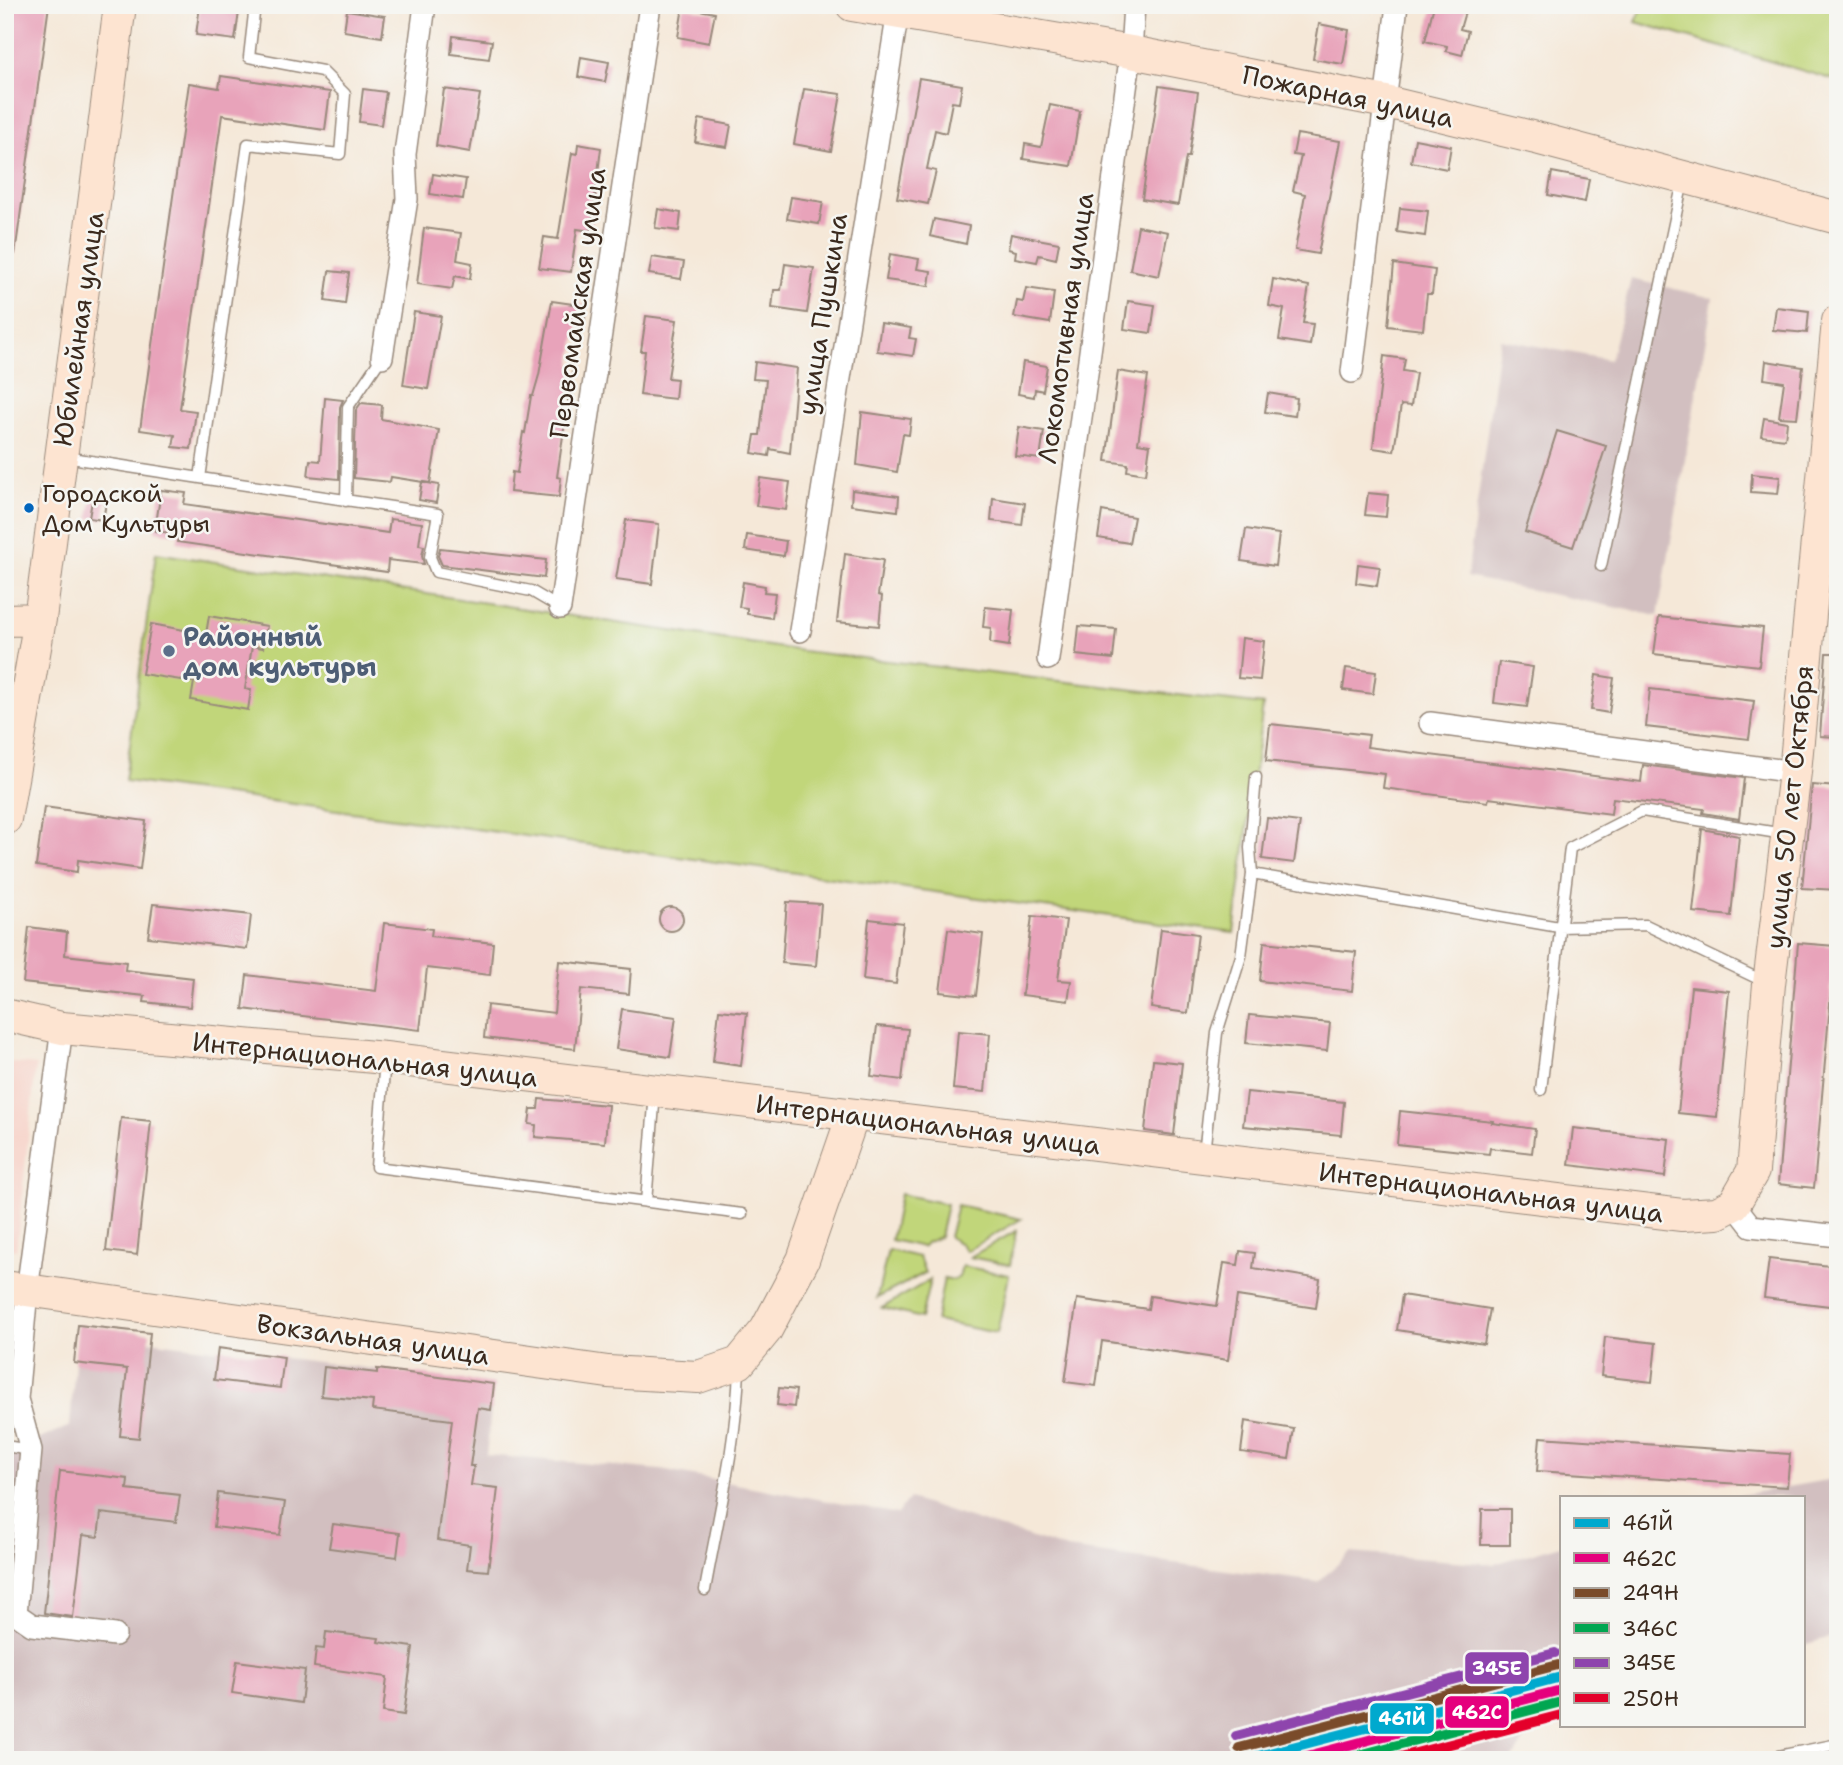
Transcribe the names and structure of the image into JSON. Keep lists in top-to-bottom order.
{
  "streets": {
    "street": [
      "Пожарная улица",
      "Первомайская улица",
      "улица Пушкина",
      "Локомотивная улица",
      "Юбилейная улица",
      "улица 50 лет Октября",
      "Интернациональная улица",
      "Вокзальная улица"
    ]
  },
  "crossings": [
    ["Пожарная улица", "улица Пушкина"],
    ["Пожарная улица", "Локомотивная улица"],
    ["улица 50 лет Октября", "Интернациональная улица"]
  ],
  "places": ["Городской Дом Культуры", "Районный дом культуры"],
  "lines": [
    "transit line 345Е",
    "transit line 249Н",
    "transit line 461Й",
    "transit line 462С",
    "transit line 346С",
    "transit line 250Н"
  ],
  "legend": [
    "461Й",
    "462С",
    "249Н",
    "346С",
    "345Е",
    "250Н"
  ]
}
